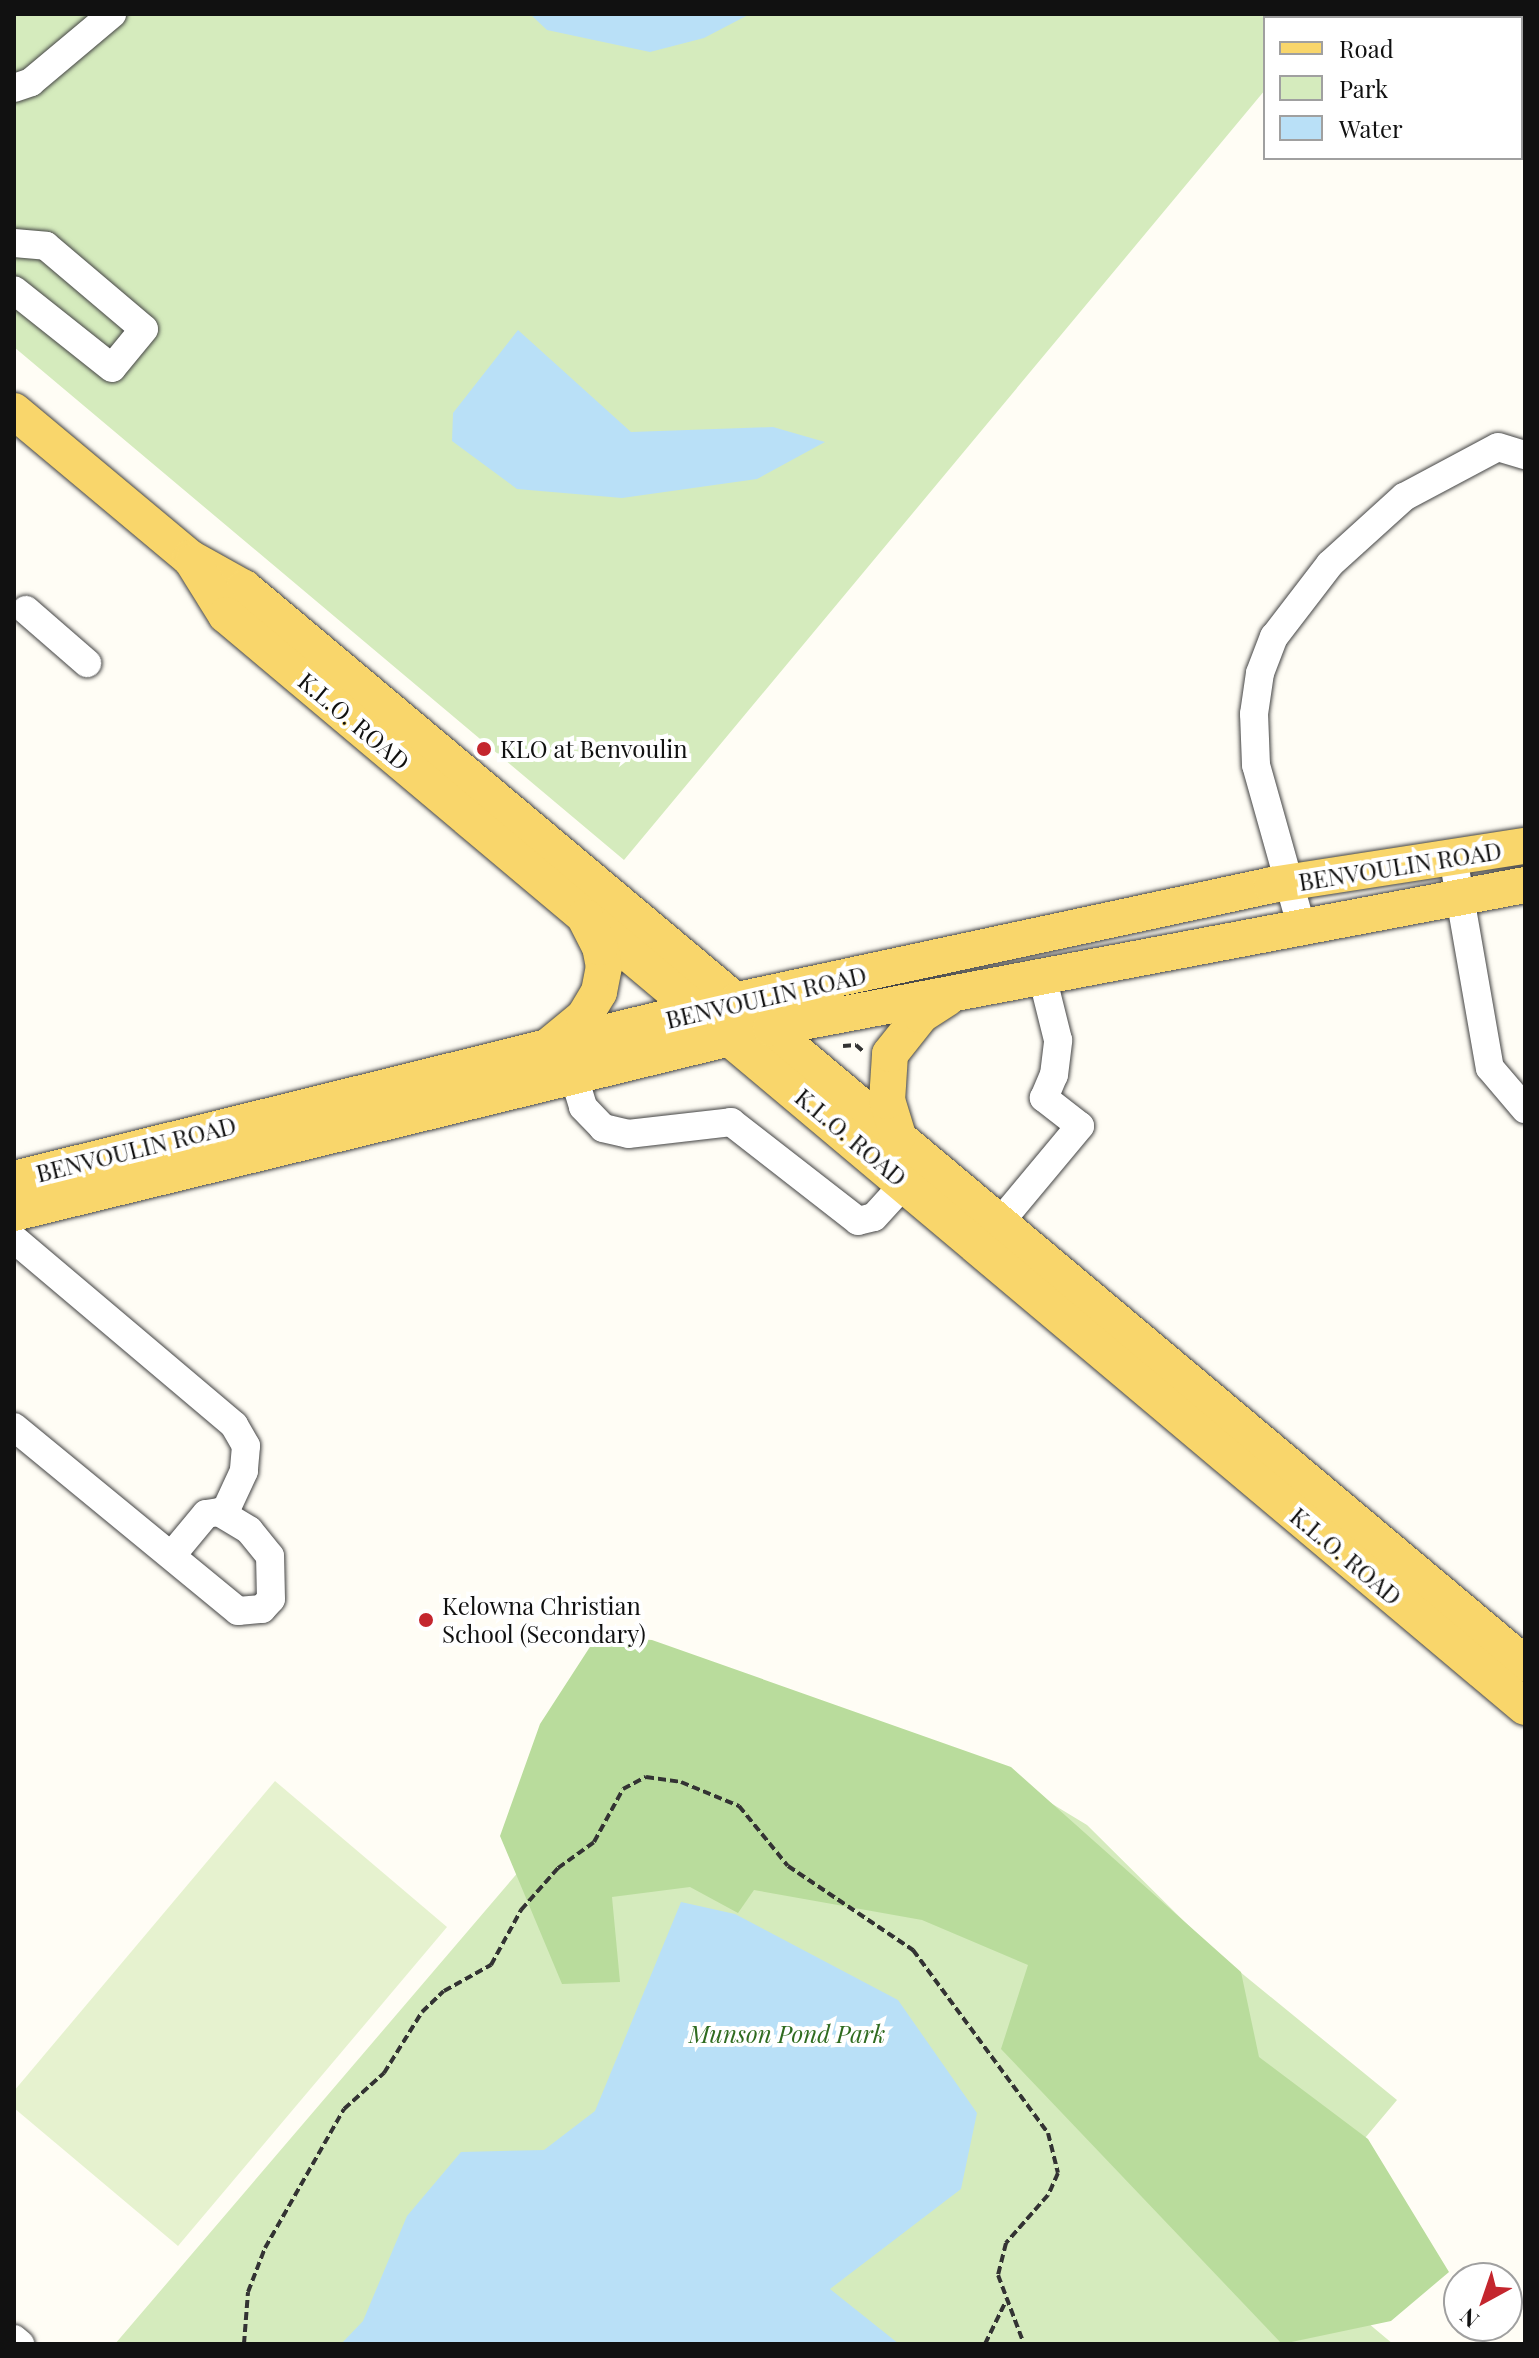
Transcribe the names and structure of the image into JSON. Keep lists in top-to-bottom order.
{
  "streets": {
    "main road": ["K.L.O. ROAD", "BENVOULIN ROAD"]
  },
  "crossings": [
    ["K.L.O. ROAD", "BENVOULIN ROAD"]
  ],
  "parks": ["Munson Pond Park"],
  "places": ["KLO at Benvoulin", "Kelowna Christian School (Secondary)"],
  "legend": ["Road", "Park", "Water"],
  "north": "bottom left"
}
